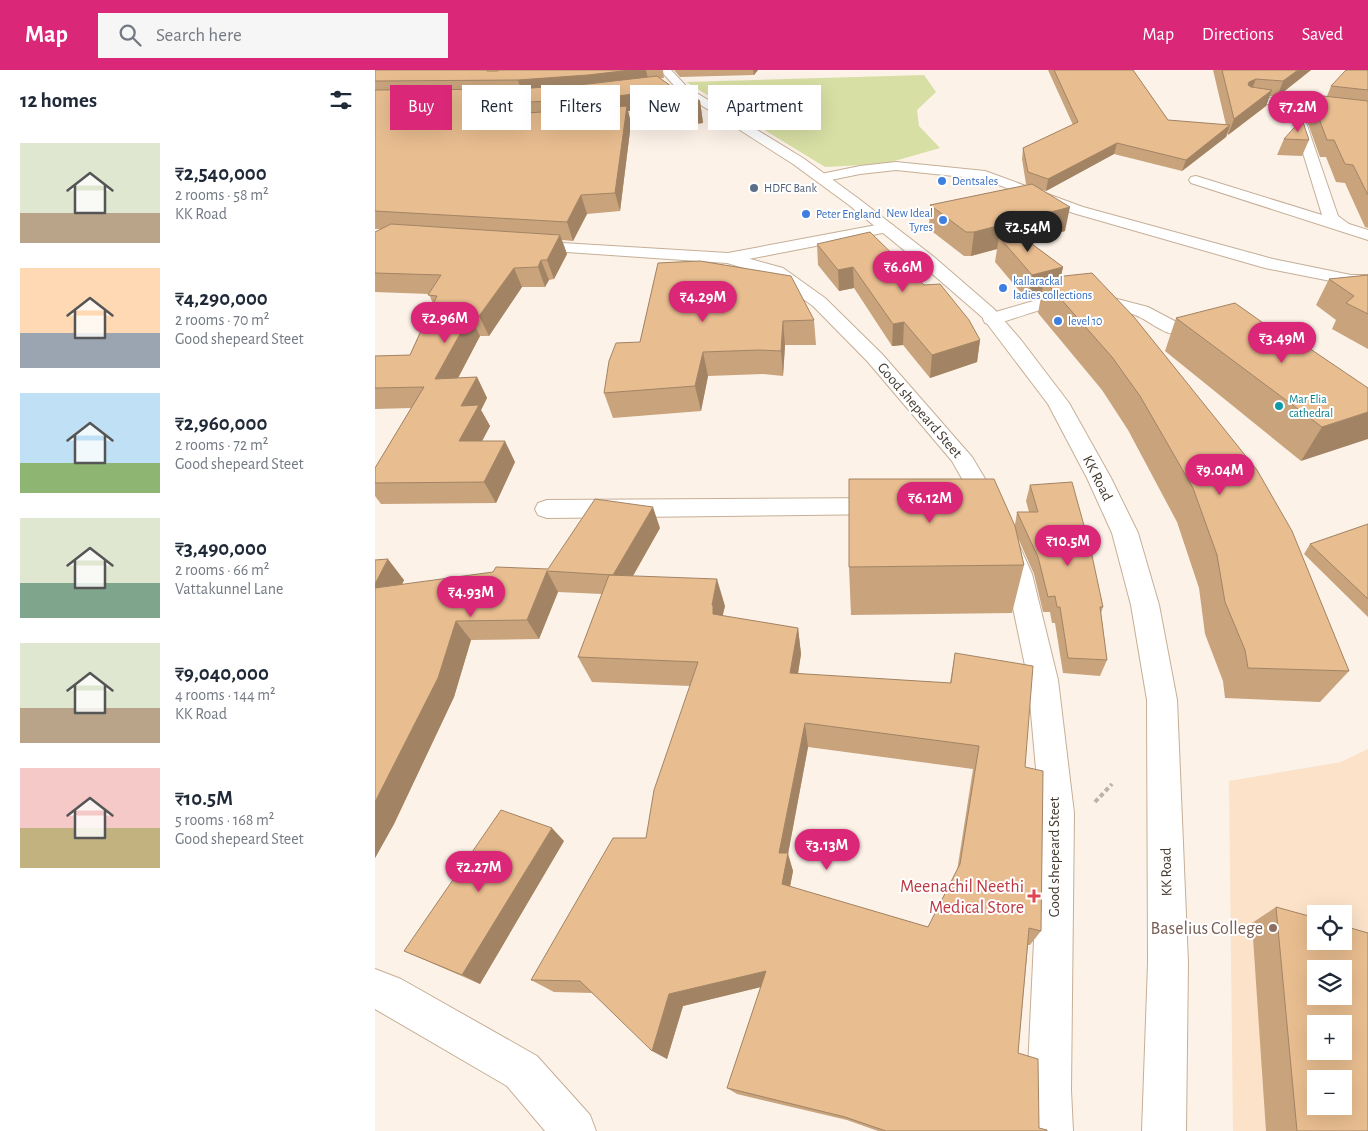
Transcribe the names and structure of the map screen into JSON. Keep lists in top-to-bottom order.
{
  "streets": {
    "main road": ["Good shepeard Steet", "KK Road"]
  },
  "places": {
    "other": [
      "Dentsales",
      "HDFC Bank",
      "Peter England",
      "New Ideal Tyres",
      "kallarackal ladies collections",
      "level 10",
      "Mar Elia cathedral",
      "Baselius College"
    ],
    "health": ["Meenachil Neethi Medical Store"]
  },
  "page": {
    "header": "Map",
    "search": "Search here",
    "nav": ["Map", "Directions", "Saved"],
    "heading": "12 homes",
    "chip": [
      "Buy",
      "Rent",
      "Filters",
      "New",
      "Apartment"
    ],
    "price": [
      "₹7.2M",
      "₹2.54M",
      "₹6.6M",
      "₹4.29M",
      "₹2.96M",
      "₹3.49M",
      "₹9.04M",
      "₹6.12M",
      "₹10.5M",
      "₹4.93M",
      "₹3.13M",
      "₹2.27M"
    ],
    "list": [
      {
        "name": "₹2,540,000",
        "note": "2 rooms · 58 m² · KK Road"
      },
      {
        "name": "₹4,290,000",
        "note": "2 rooms · 70 m² · Good shepeard Steet"
      },
      {
        "name": "₹2,960,000",
        "note": "2 rooms · 72 m² · Good shepeard Steet"
      },
      {
        "name": "₹3,490,000",
        "note": "2 rooms · 66 m² · Vattakunnel Lane"
      },
      {
        "name": "₹9,040,000",
        "note": "4 rooms · 144 m² · KK Road"
      },
      {
        "name": "₹10.5M",
        "note": "5 rooms · 168 m² · Good shepeard Steet"
      }
    ],
    "map_buttons": ["+", "−"]
  }
}
